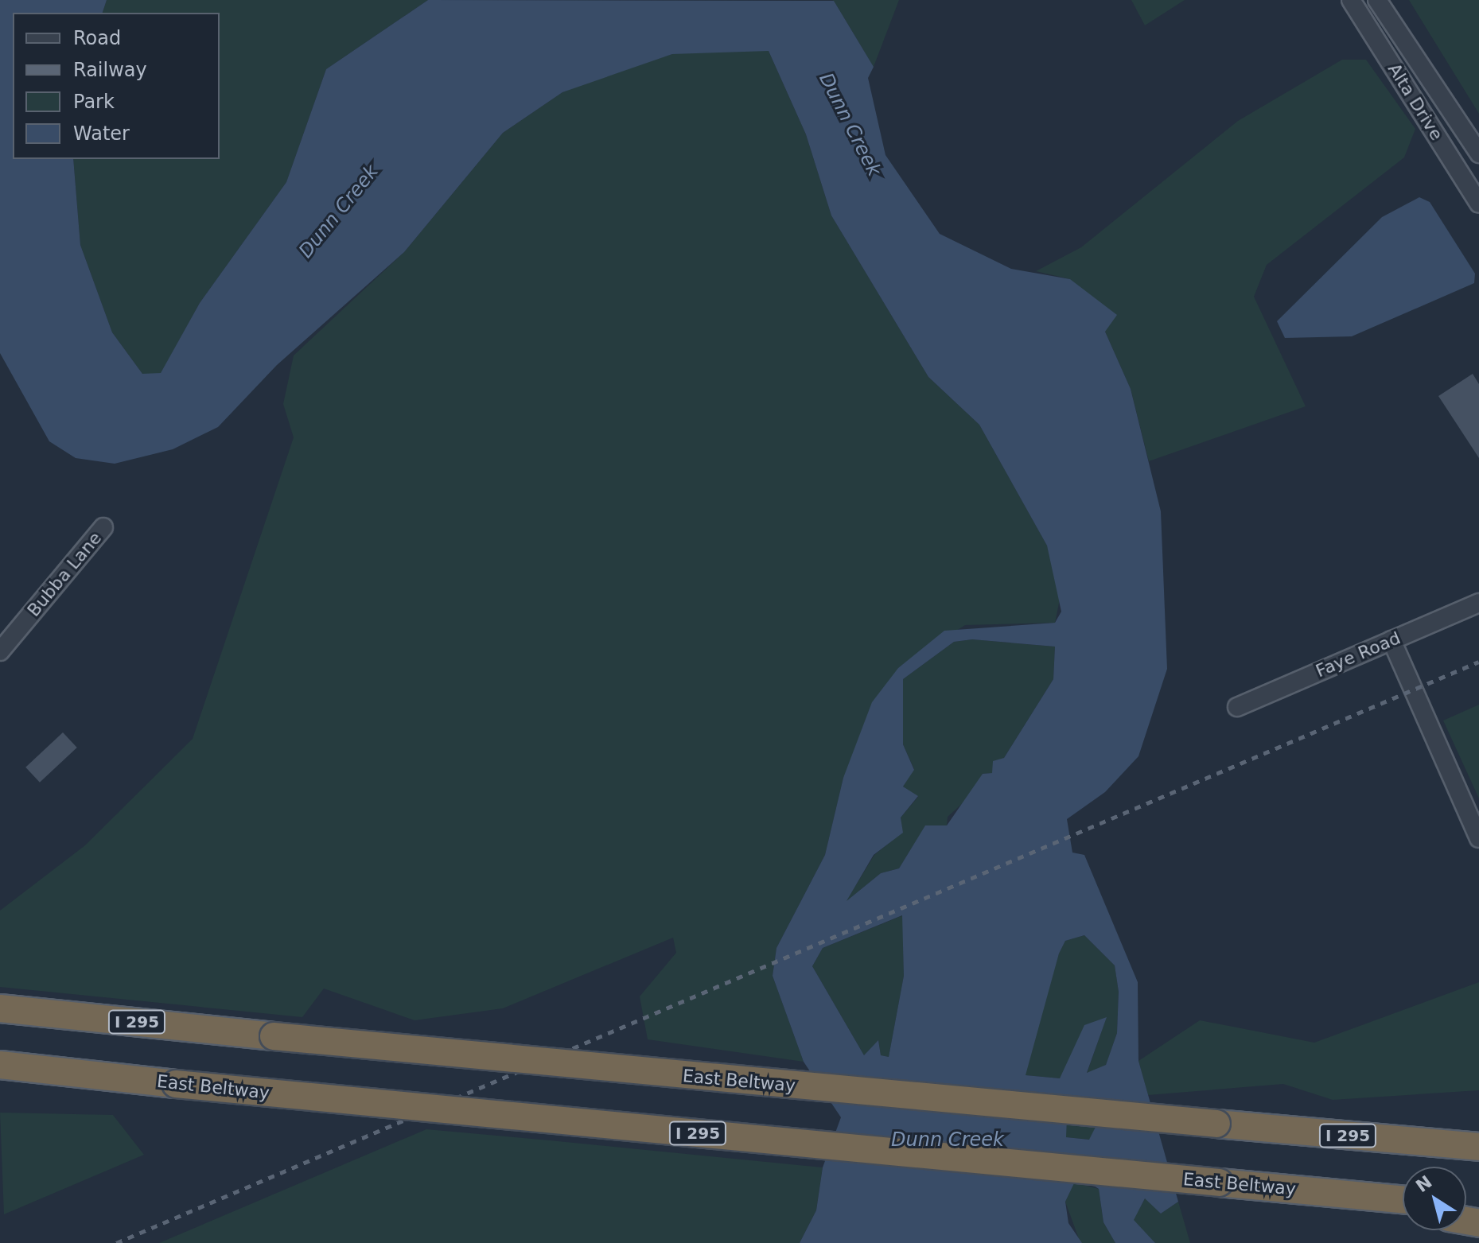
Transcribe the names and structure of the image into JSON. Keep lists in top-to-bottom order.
{
  "streets": {
    "highway": ["I 295", "East Beltway"],
    "street": ["Alta Drive", "Bubba Lane", "Faye Road"]
  },
  "water": ["Dunn Creek"],
  "legend": [
    "Road",
    "Railway",
    "Park",
    "Water"
  ],
  "north": "top left"
}
